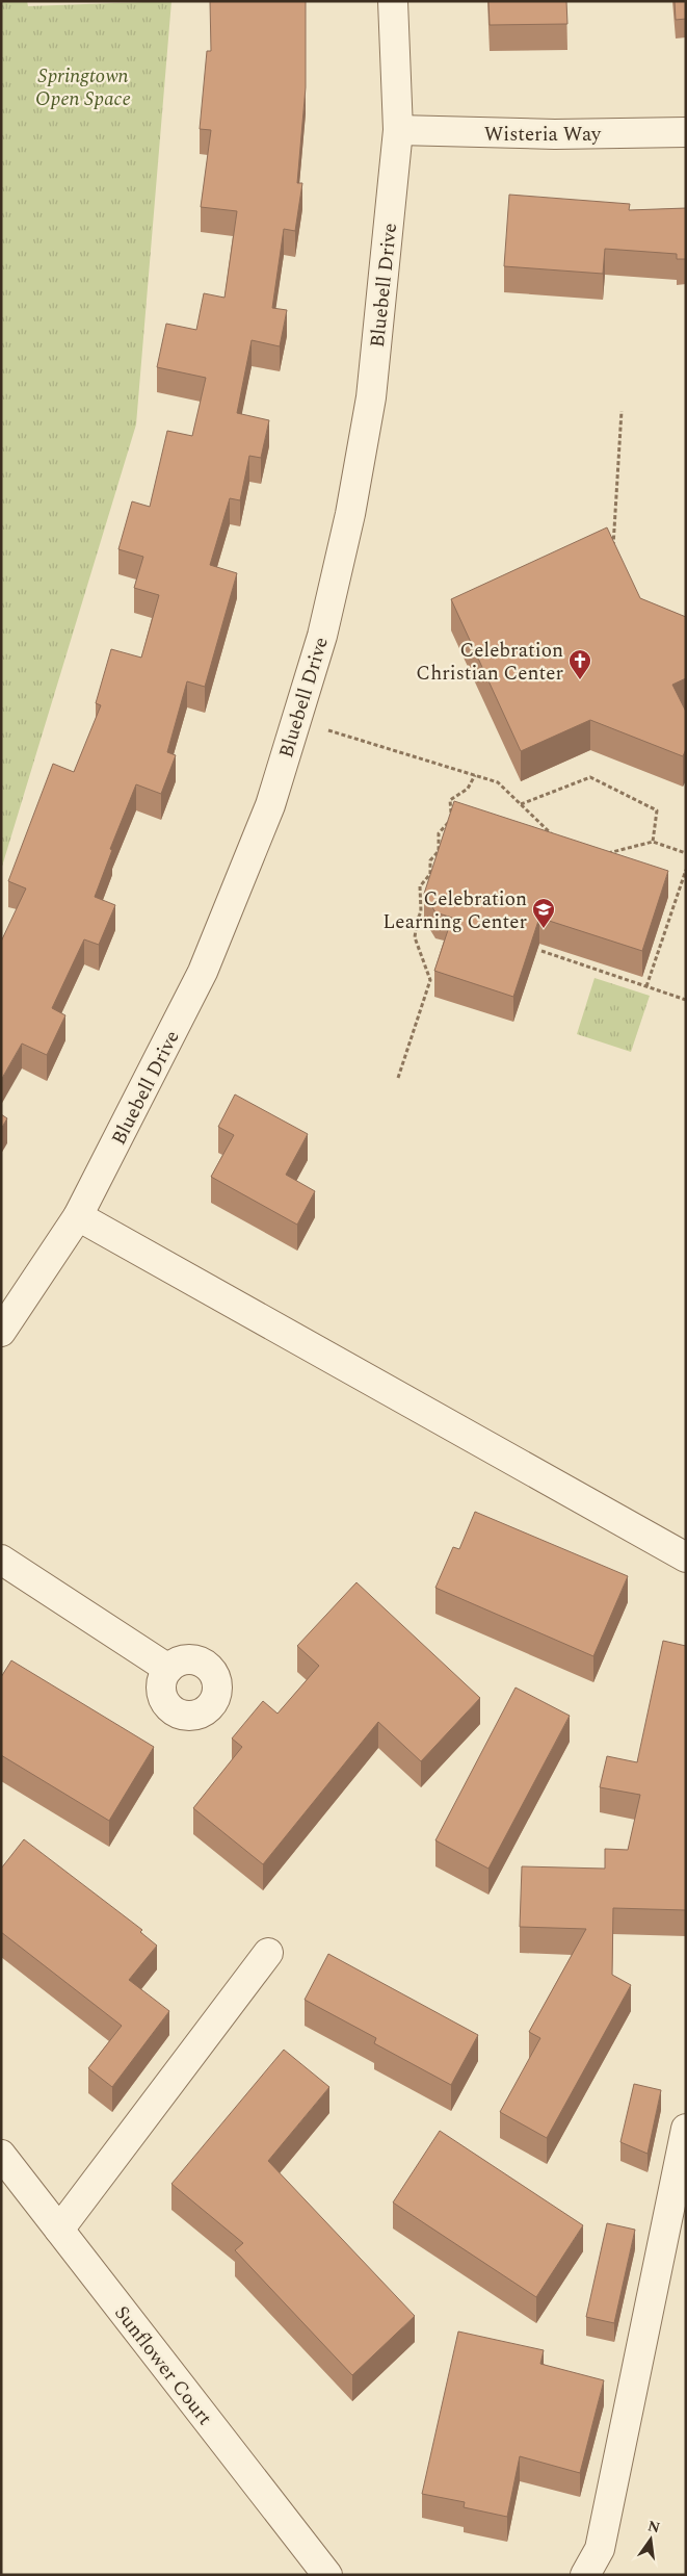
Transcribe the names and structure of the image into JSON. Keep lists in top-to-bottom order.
{
  "streets": {
    "street": ["Wisteria Way", "Bluebell Drive", "Sunflower Court"]
  },
  "crossings": [
    ["Wisteria Way", "Bluebell Drive"]
  ],
  "parks": ["Springtown Open Space"],
  "places": {
    "church": ["Celebration Christian Center"],
    "school or university": ["Celebration Learning Center"]
  },
  "north": "top"
}
